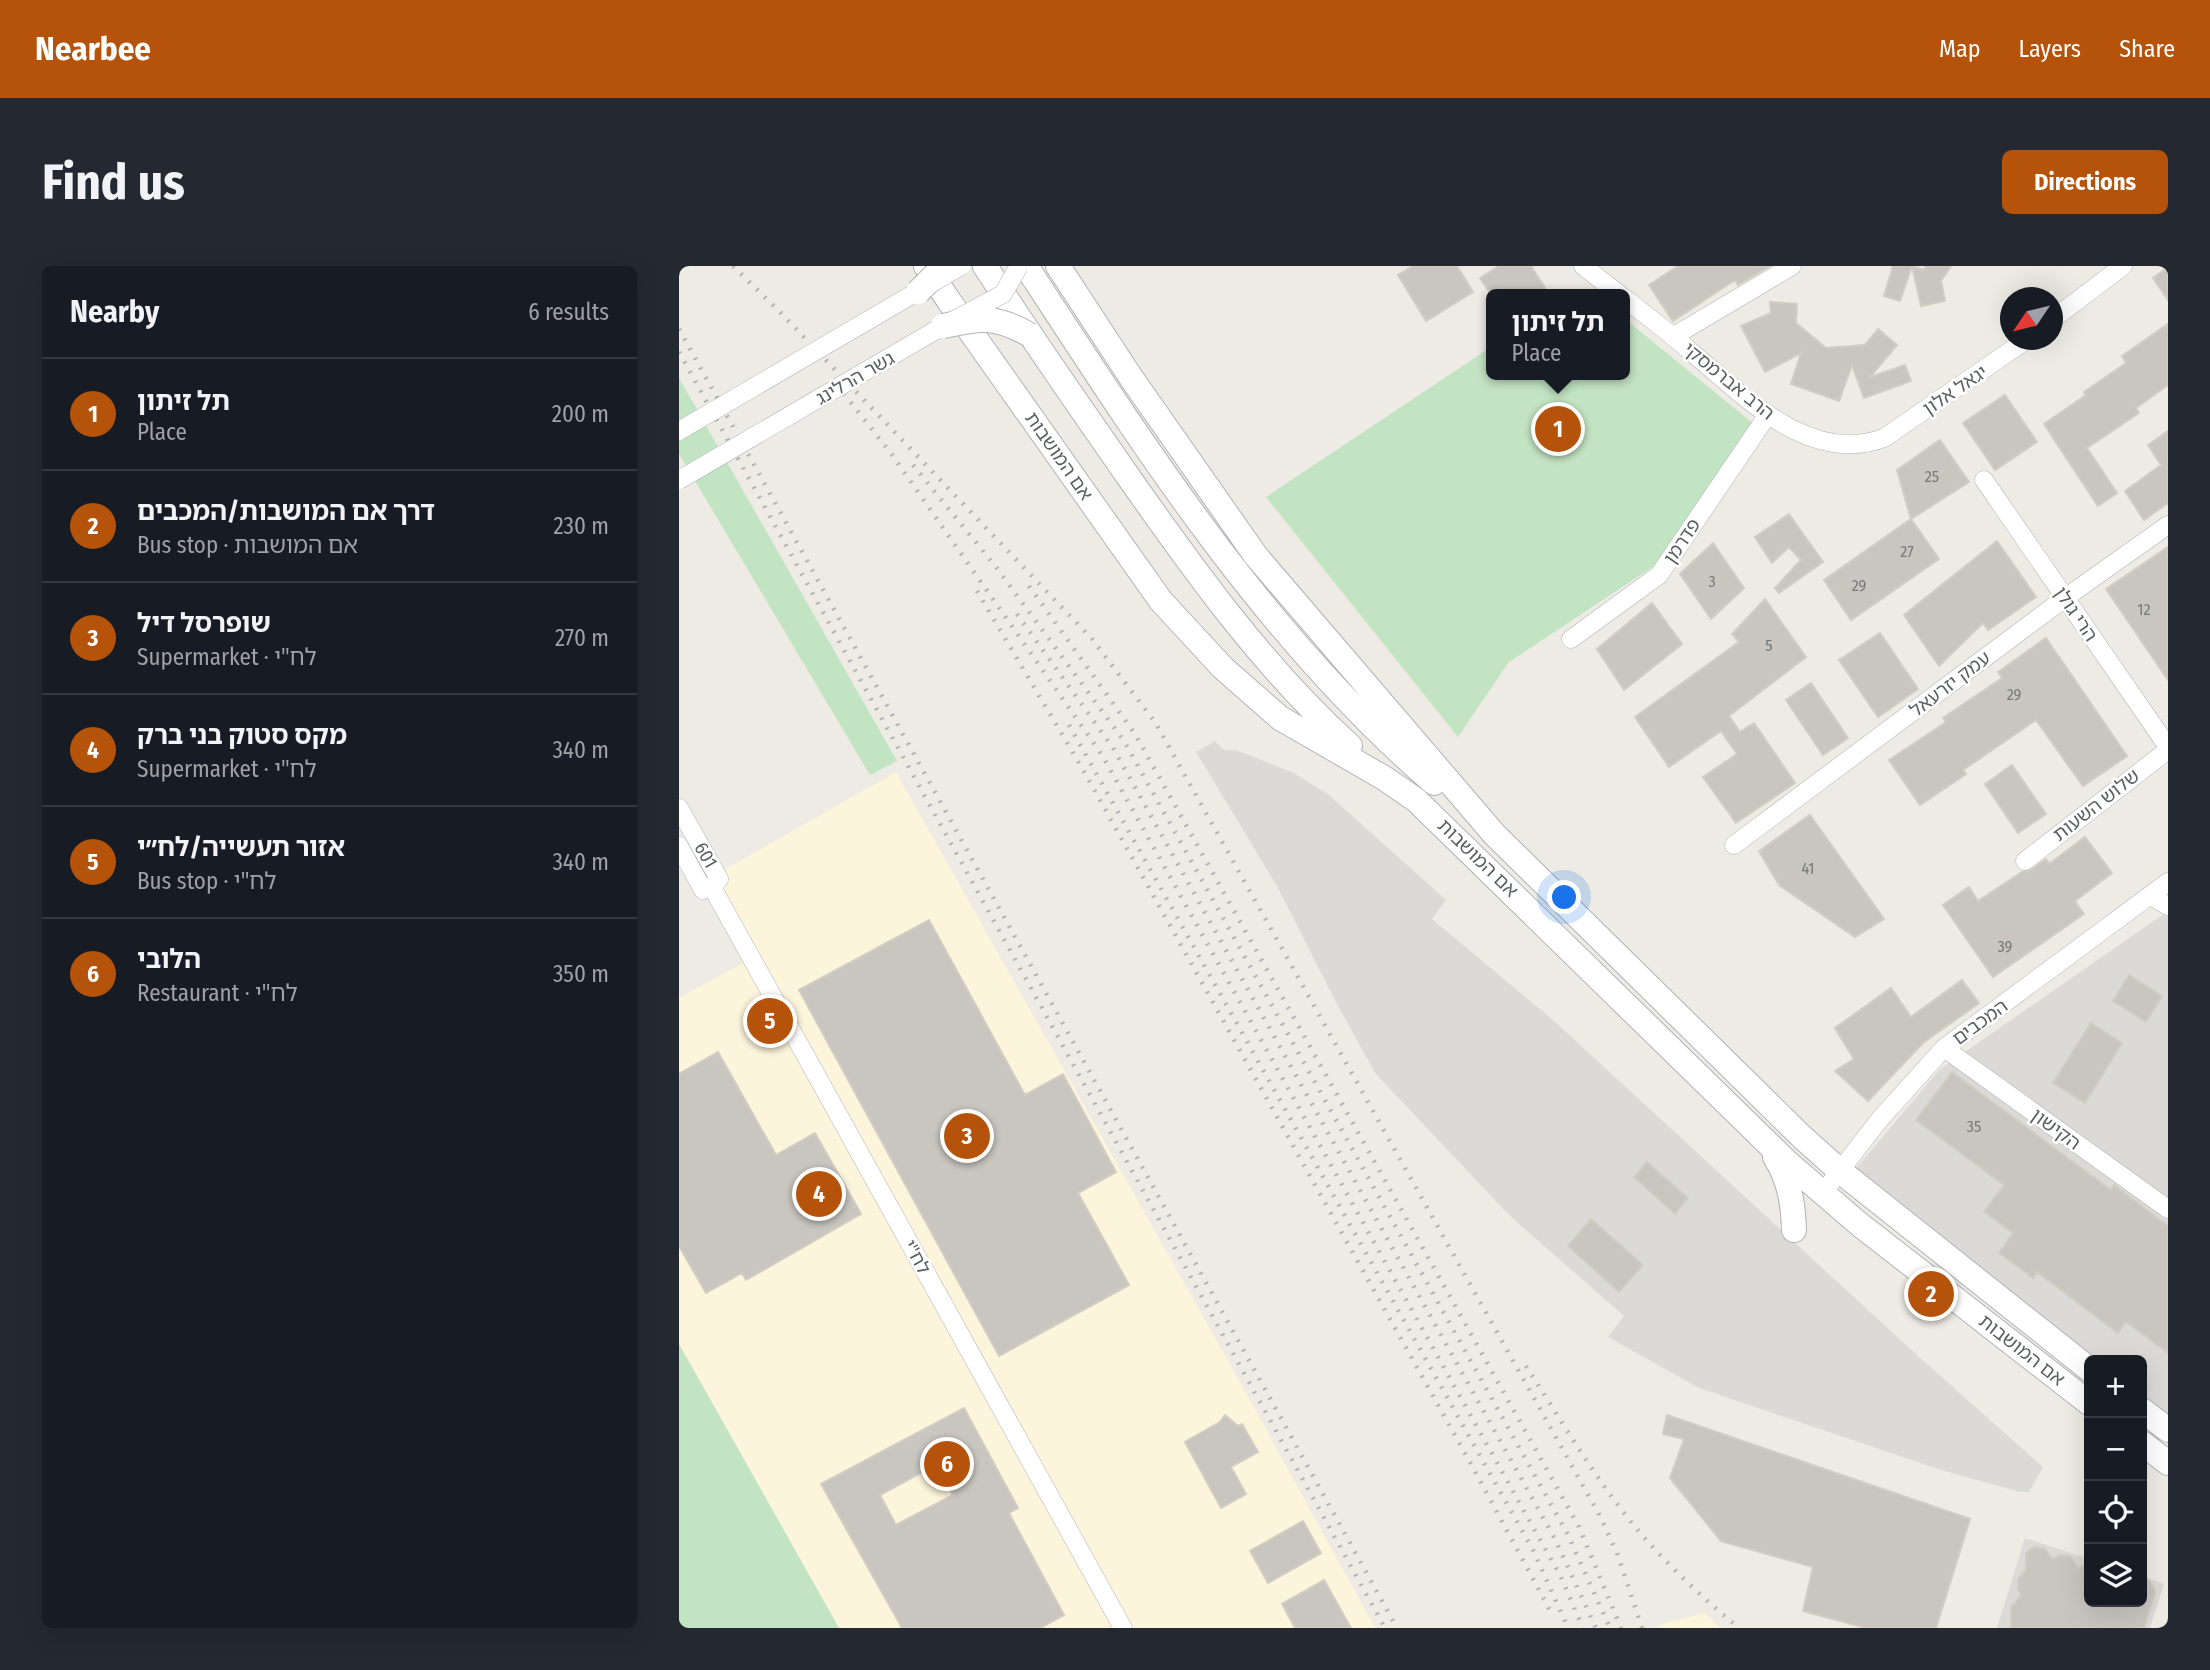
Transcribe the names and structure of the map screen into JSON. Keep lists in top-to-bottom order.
{
  "streets": {
    "main road": ["אם המושבות"],
    "street": [
      "גשר הרלינג",
      "הרב אברמסקי",
      "יגאל אלון",
      "פדרמן",
      "הרי גולן",
      "עמק יזרעאל",
      "שלוש השעות",
      "601",
      "המכבים",
      "הקישון",
      "לח\"י"
    ]
  },
  "crossings": [
    ["הרב אברמסקי", "יגאל אלון"],
    ["הרב אברמסקי", "פדרמן"],
    ["אם המושבות", "המכבים"],
    ["הרי גולן", "עמק יזרעאל"],
    ["הרי גולן", "שלוש השעות"],
    ["601", "לח\"י"],
    ["המכבים", "הקישון"]
  ],
  "house_numbers": [
    "25",
    "27",
    "3",
    "29",
    "12",
    "5",
    "29",
    "41",
    "39",
    "35"
  ],
  "north": "bottom left",
  "page": {
    "header": "Nearbee",
    "nav": ["Map", "Layers", "Share"],
    "buttons": "Directions",
    "title": "Find us",
    "heading": ["Nearby", "6 results"],
    "popup": ["תל זיתון", "Place"],
    "list": [
      {
        "mark": "1",
        "name": "תל זיתון",
        "note": "Place",
        "value": "200 m"
      },
      {
        "mark": "2",
        "name": "דרך אם המושבות/המכבים",
        "note": "Bus stop · אם המושבות",
        "value": "230 m"
      },
      {
        "mark": "3",
        "name": "שופרסל דיל",
        "note": "Supermarket · לח\"י",
        "value": "270 m"
      },
      {
        "mark": "4",
        "name": "מקס סטוק בני ברק",
        "note": "Supermarket · לח\"י",
        "value": "340 m"
      },
      {
        "mark": "5",
        "name": "אזור תעשייה/לח״י",
        "note": "Bus stop · לח\"י",
        "value": "340 m"
      },
      {
        "mark": "6",
        "name": "הלובי",
        "note": "Restaurant · לח\"י",
        "value": "350 m"
      }
    ],
    "pins": [
      "1",
      "5",
      "3",
      "4",
      "2",
      "6"
    ],
    "map_buttons": ["+", "−"]
  }
}
